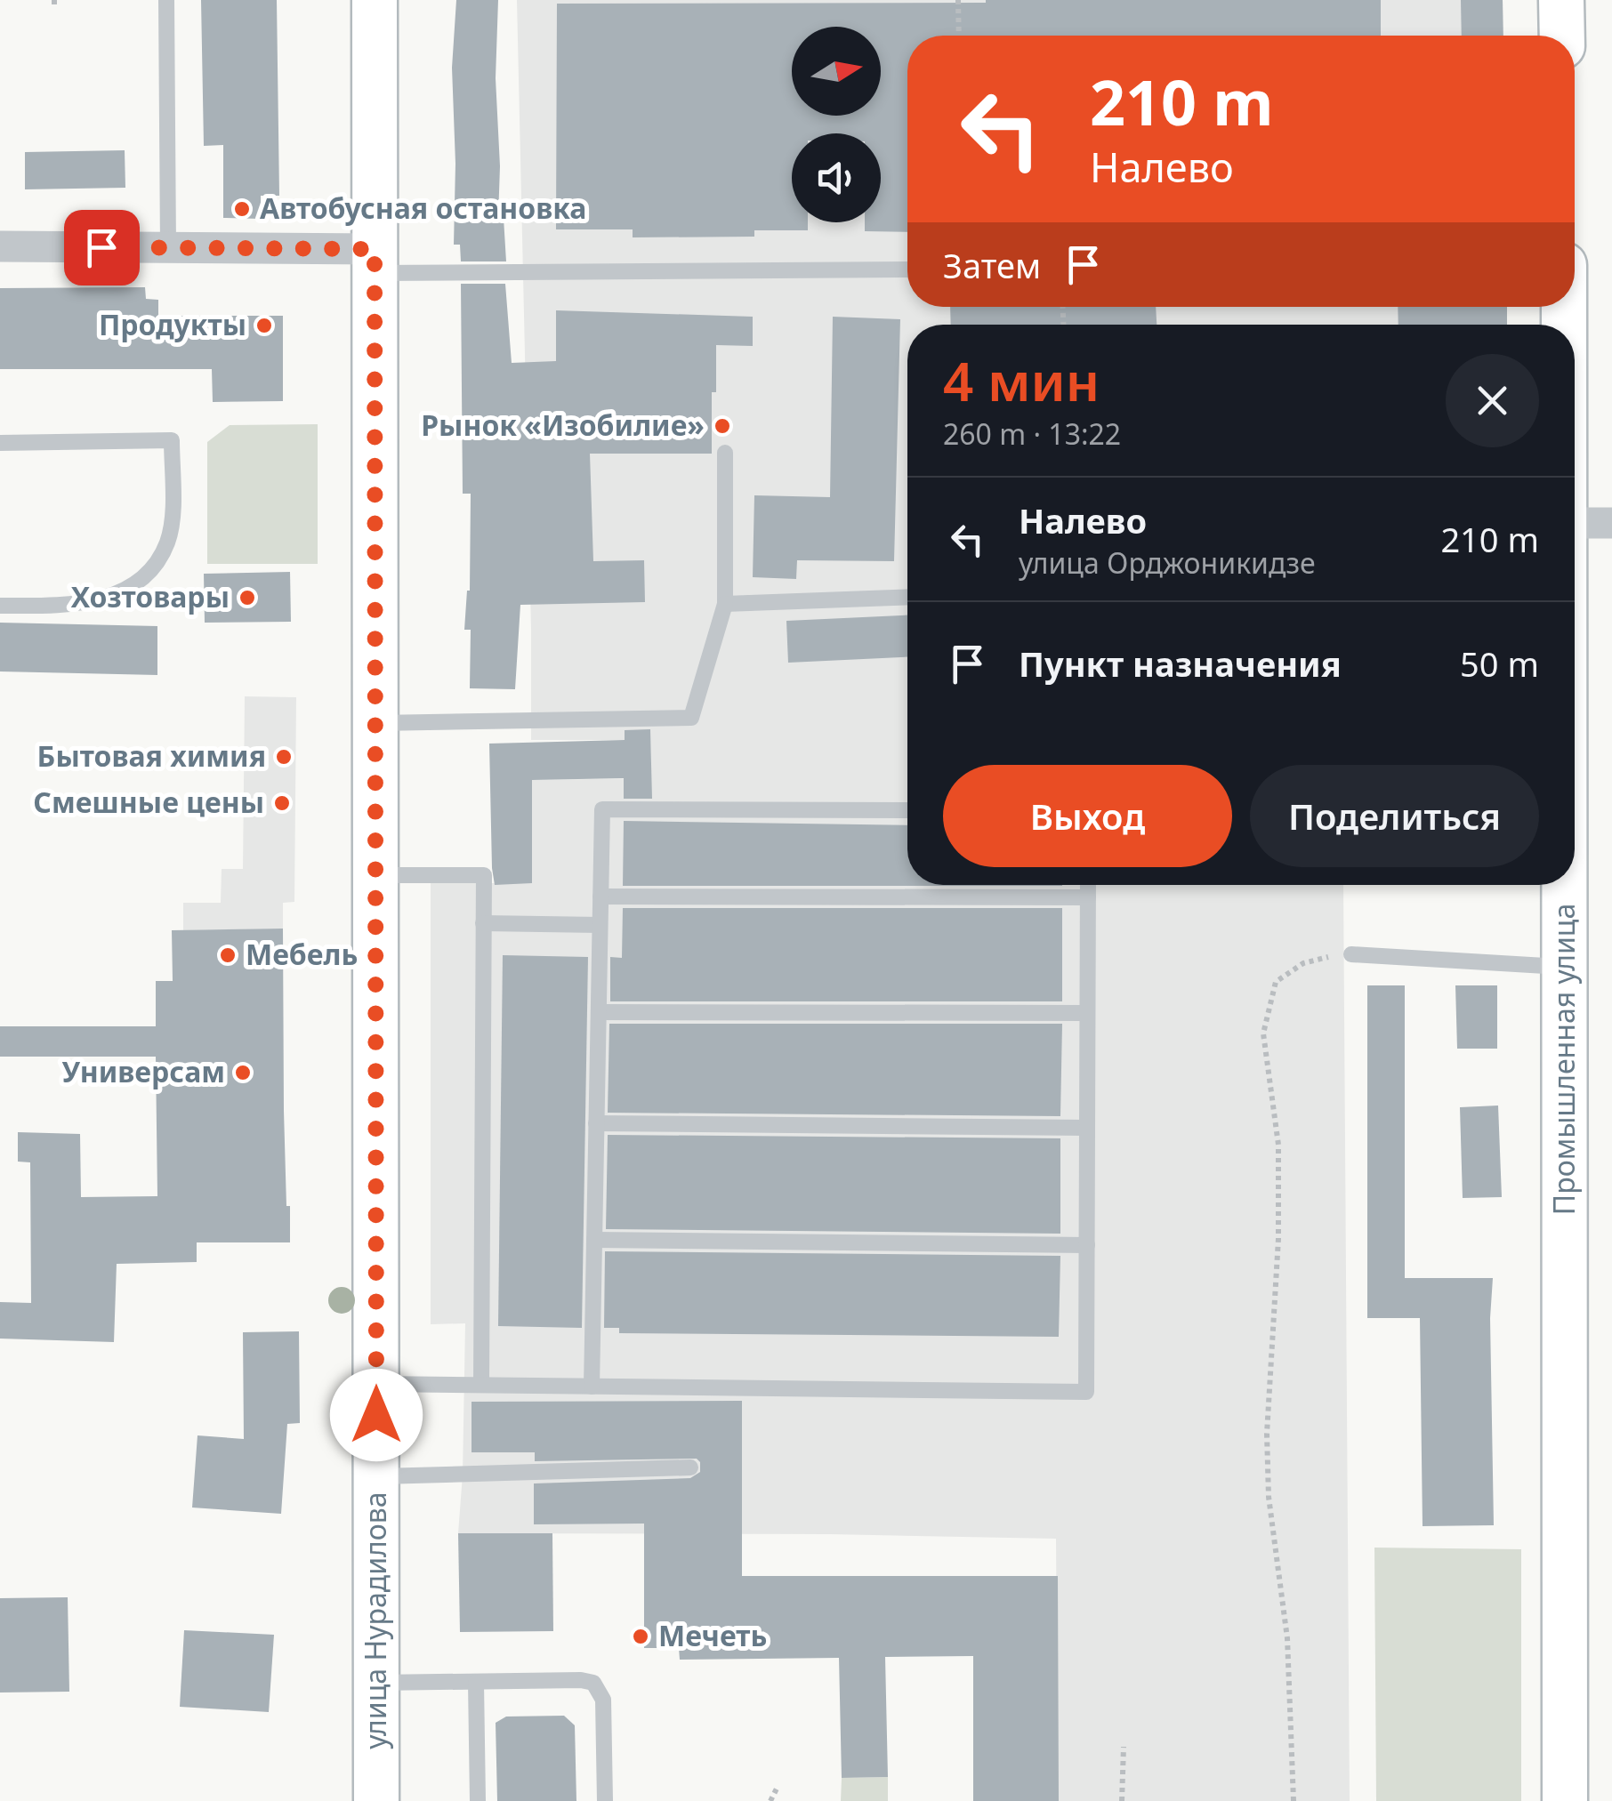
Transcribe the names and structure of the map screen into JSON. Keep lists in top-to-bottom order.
{
  "streets": {
    "street": ["Промышленная улица", "улица Нурадилова"]
  },
  "places": [
    "Автобусная остановка",
    "Продукты",
    "Рынок «Изобилие»",
    "Хозтовары",
    "Бытовая химия",
    "Смешные цены",
    "Мебель",
    "Универсам",
    "Мечеть"
  ],
  "north": "right",
  "page": {
    "turn": ["210 m", "Налево"],
    "then": "Затем",
    "heading": ["4 мин", "260 m · 13:22"],
    "list": [
      {
        "name": "Налево",
        "note": "улица Орджоникидзе",
        "value": "210 m"
      },
      {
        "name": "Пункт назначения",
        "value": "50 m"
      }
    ],
    "buttons": ["Выход", "Поделиться"]
  }
}
